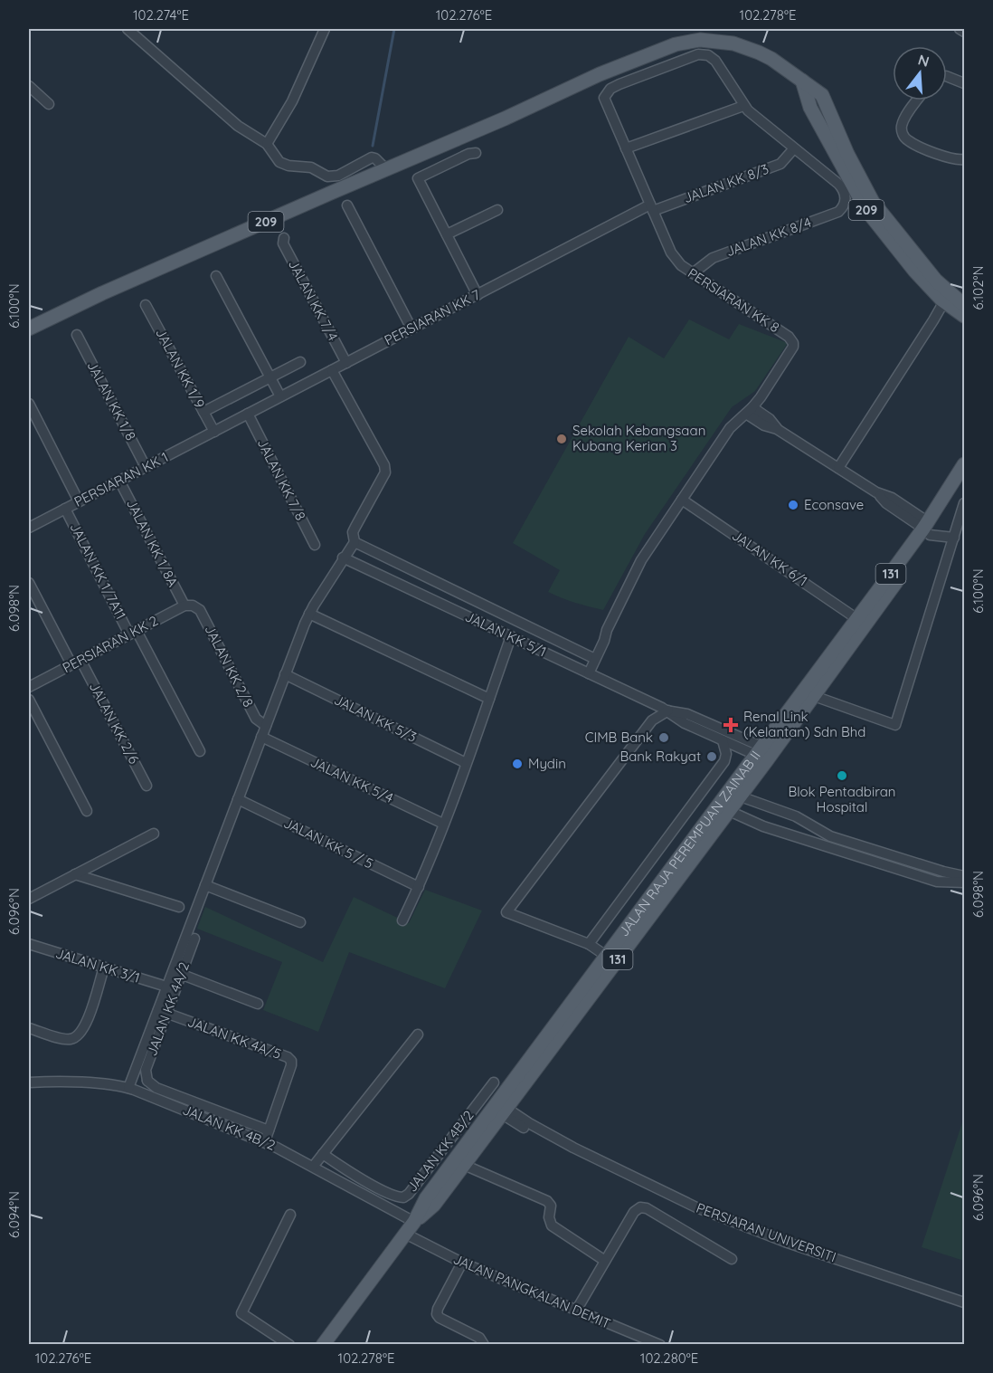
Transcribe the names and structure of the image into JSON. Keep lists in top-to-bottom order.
{
  "streets": {
    "main road": ["209", "131", "JALAN RAJA PEREMPUAN ZAINAB II"],
    "street": [
      "JALAN KK 8/3",
      "JALAN KK 8/4",
      "JALAN KK 7/4",
      "PERSIARAN KK 8",
      "PERSIARAN KK 7",
      "JALAN KK 1/9",
      "JALAN KK 1/8",
      "PERSIARAN KK 1",
      "JALAN KK 7/8",
      "JALAN KK 1/8A",
      "JALAN KK 6/1",
      "JALAN KK 1/7A11",
      "JALAN KK 5/1",
      "PERSIARAN KK 2",
      "JALAN KK 2/8",
      "JALAN KK 5/3",
      "JALAN KK 2/6",
      "JALAN KK 5/4",
      "JALAN KK 5 / 5",
      "JALAN KK 3/1",
      "JALAN KK 4A/2",
      "JALAN KK 4A/5",
      "JALAN KK 4B/2",
      "PERSIARAN UNIVERSITI",
      "JALAN PANGKALAN DEMIT"
    ]
  },
  "crossings": [
    ["JALAN KK 8/3", "JALAN KK 8/4"],
    ["JALAN KK 8/3", "PERSIARAN KK 8"],
    ["JALAN KK 8/3", "PERSIARAN KK 7"],
    ["JALAN KK 8/4", "PERSIARAN KK 8"],
    ["JALAN KK 7/4", "PERSIARAN KK 7"],
    ["PERSIARAN KK 8", "PERSIARAN KK 7"],
    ["PERSIARAN KK 7", "JALAN KK 1/9"],
    ["PERSIARAN KK 7", "PERSIARAN KK 1"],
    ["PERSIARAN KK 7", "JALAN KK 7/8"],
    ["JALAN KK 1/9", "PERSIARAN KK 1"],
    ["JALAN KK 1/8", "PERSIARAN KK 1"],
    ["PERSIARAN KK 1", "JALAN KK 1/8A"],
    ["PERSIARAN KK 1", "JALAN KK 1/7A11"],
    ["JALAN KK 1/8A", "PERSIARAN KK 2"],
    ["JALAN KK 1/8A", "JALAN KK 2/8"],
    ["JALAN KK 6/1", "JALAN RAJA PEREMPUAN ZAINAB II"],
    ["JALAN KK 1/7A11", "PERSIARAN KK 2"],
    ["JALAN KK 5/1", "JALAN RAJA PEREMPUAN ZAINAB II"],
    ["PERSIARAN KK 2", "JALAN KK 2/8"],
    ["PERSIARAN KK 2", "JALAN KK 2/6"],
    ["JALAN RAJA PEREMPUAN ZAINAB II", "JALAN KK 4B/2"],
    ["JALAN RAJA PEREMPUAN ZAINAB II", "PERSIARAN UNIVERSITI"],
    ["JALAN RAJA PEREMPUAN ZAINAB II", "JALAN PANGKALAN DEMIT"],
    ["JALAN KK 4A/2", "JALAN KK 4A/5"],
    ["JALAN KK 4A/5", "JALAN KK 4B/2"]
  ],
  "places": {
    "other": [
      "Sekolah Kebangsaan Kubang Kerian 3",
      "Econsave",
      "CIMB Bank",
      "Bank Rakyat",
      "Mydin",
      "Blok Pentadbiran Hospital"
    ],
    "health": ["Renal Link (Kelantan) Sdn Bhd"]
  },
  "north": "top",
  "coordinates": [
    "102.274°E",
    "102.276°E",
    "102.278°E",
    "6.102°N",
    "6.100°N",
    "6.098°N",
    "6.096°N",
    "6.094°N",
    "102.280°E"
  ]
}
